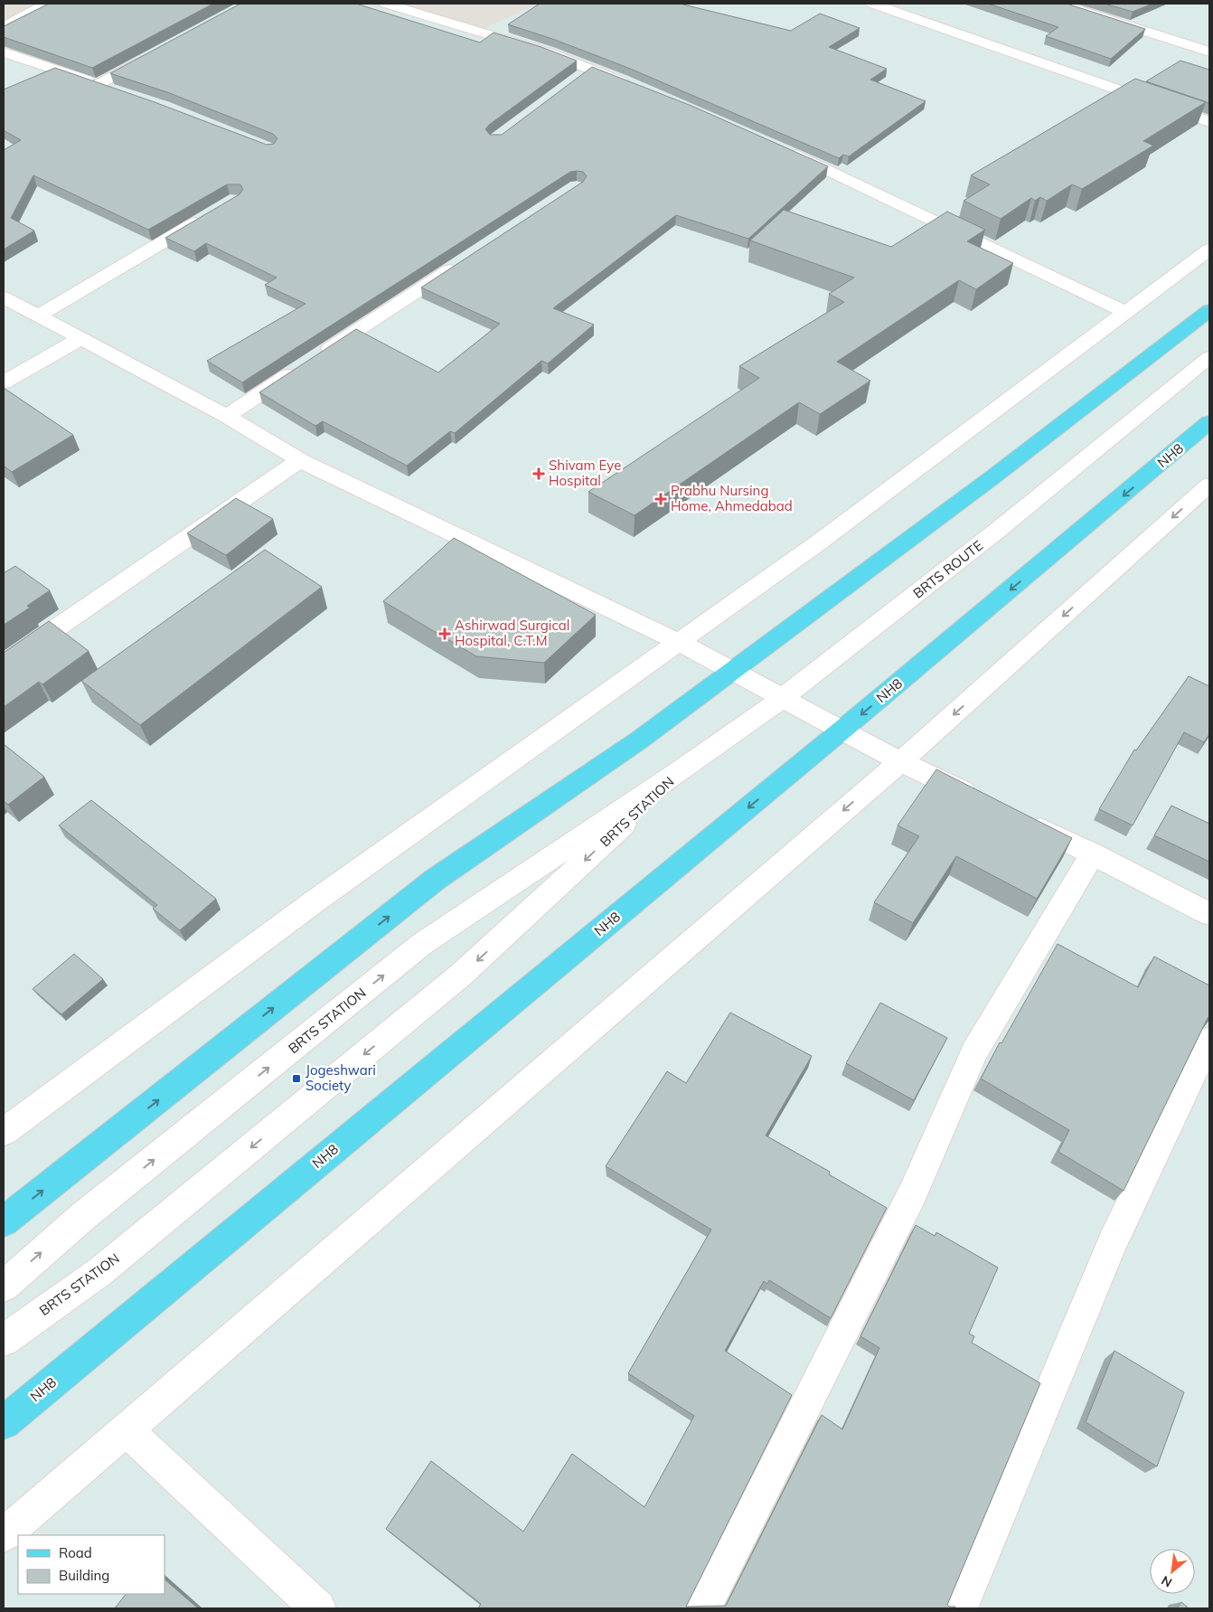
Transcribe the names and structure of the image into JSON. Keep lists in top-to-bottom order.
{
  "streets": {
    "main road": ["NH8"],
    "street": ["BRTS ROUTE", "BRTS STATION"]
  },
  "crossings": [
    ["BRTS ROUTE", "BRTS STATION"]
  ],
  "places": {
    "health": ["Shivam Eye Hospital", "Prabhu Nursing Home, Ahmedabad", "Ashirwad Surgical Hospital, C.T.M"],
    "transit": ["Jogeshwari Society"]
  },
  "legend": ["Road", "Building"],
  "north": "bottom left"
}
